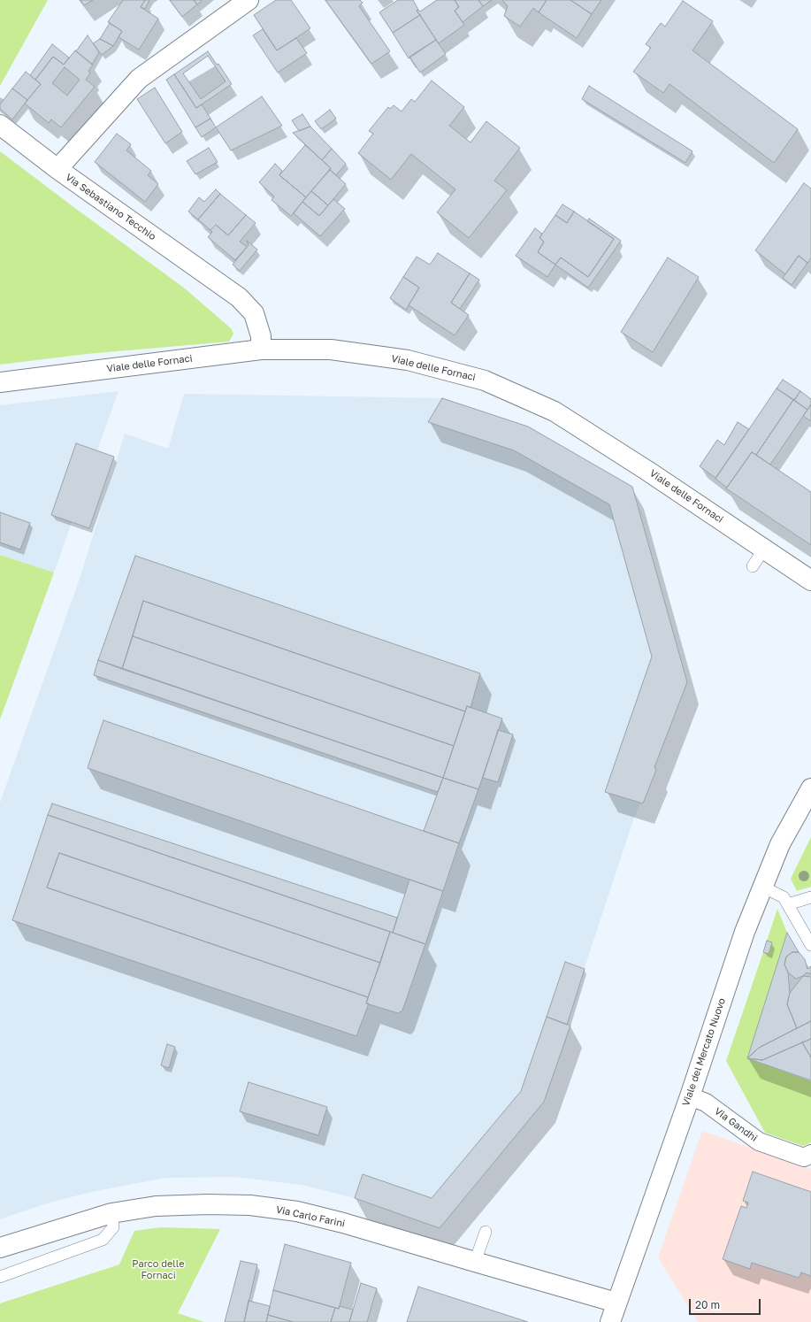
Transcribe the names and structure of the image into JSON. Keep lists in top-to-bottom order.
{
  "streets": {
    "street": [
      "Via Sebastiano Tecchio",
      "Viale delle Fornaci",
      "Viale del Mercato Nuovo",
      "Via Gandhi",
      "Via Carlo Farini"
    ]
  },
  "crossings": [
    ["Via Sebastiano Tecchio", "Viale delle Fornaci"],
    ["Viale del Mercato Nuovo", "Via Gandhi"],
    ["Viale del Mercato Nuovo", "Via Carlo Farini"]
  ],
  "parks": ["Parco delle Fornaci"],
  "scale_bar": "20 m"
}
